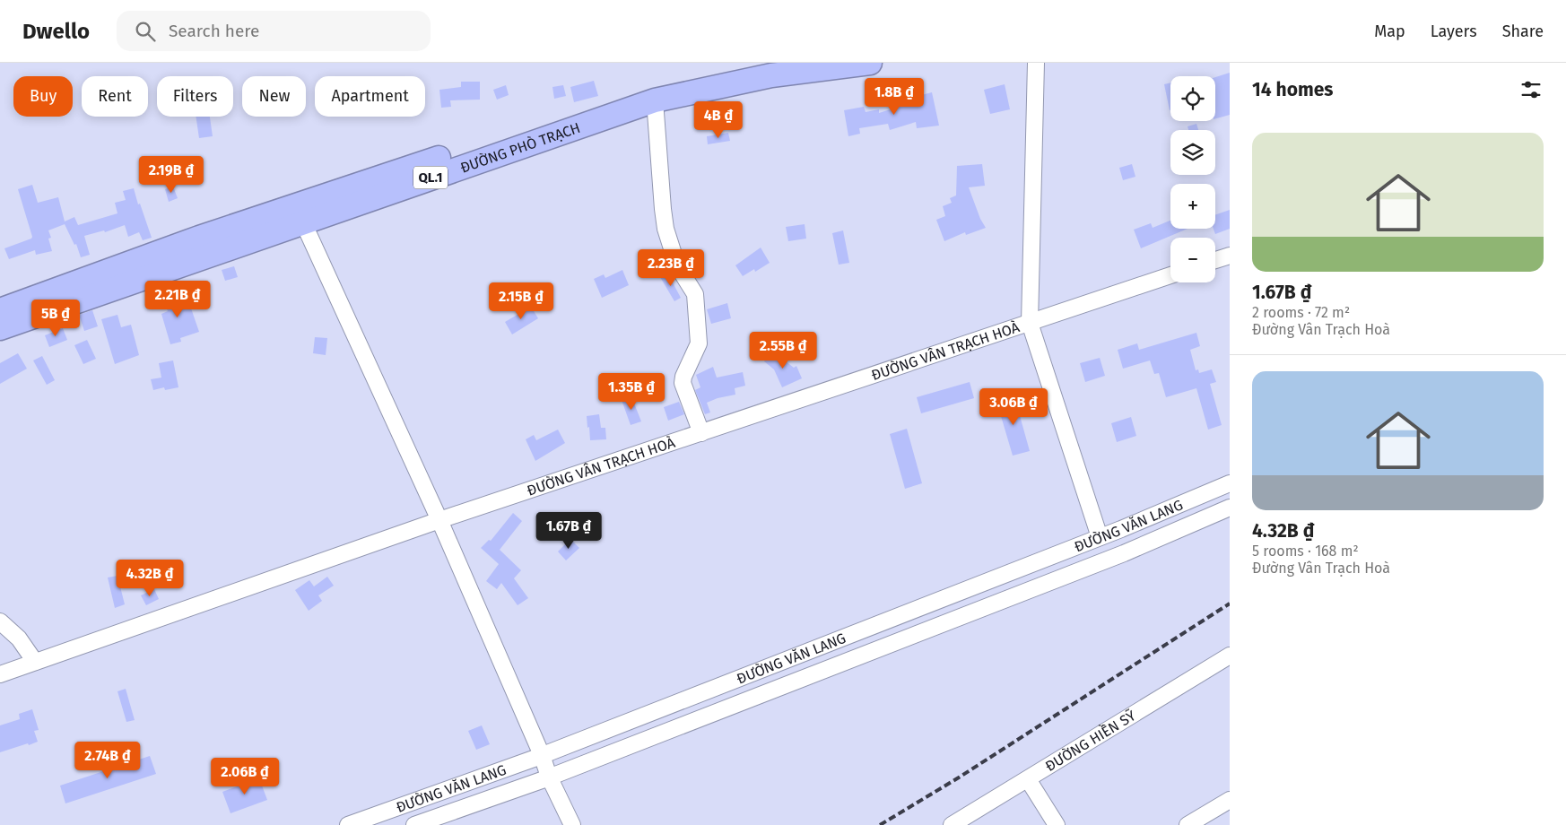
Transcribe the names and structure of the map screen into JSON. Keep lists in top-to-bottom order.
{
  "streets": {
    "highway": ["ĐƯỜNG PHÒ TRẠCH", "QL.1"],
    "street": ["ĐƯỜNG VÂN TRẠCH HOÀ", "ĐƯỜNG VĂN LANG", "ĐƯỜNG HIỀN SỸ"]
  },
  "page": {
    "header": "Dwello",
    "search": "Search here",
    "nav": ["Map", "Layers", "Share"],
    "heading": "14 homes",
    "map_buttons": ["+", "−"],
    "chip": [
      "Buy",
      "Rent",
      "Filters",
      "New",
      "Apartment"
    ],
    "price": [
      "1.8B ₫",
      "4B ₫",
      "2.19B ₫",
      "2.23B ₫",
      "2.21B ₫",
      "2.15B ₫",
      "5B ₫",
      "2.55B ₫",
      "1.35B ₫",
      "3.06B ₫",
      "1.67B ₫",
      "4.32B ₫",
      "2.74B ₫",
      "2.06B ₫"
    ],
    "list": [
      {
        "name": "1.67B ₫",
        "note": "2 rooms · 72 m² · Đường Vân Trạch Hoà"
      },
      {
        "name": "4.32B ₫",
        "note": "5 rooms · 168 m² · Đường Vân Trạch Hoà"
      }
    ]
  }
}
